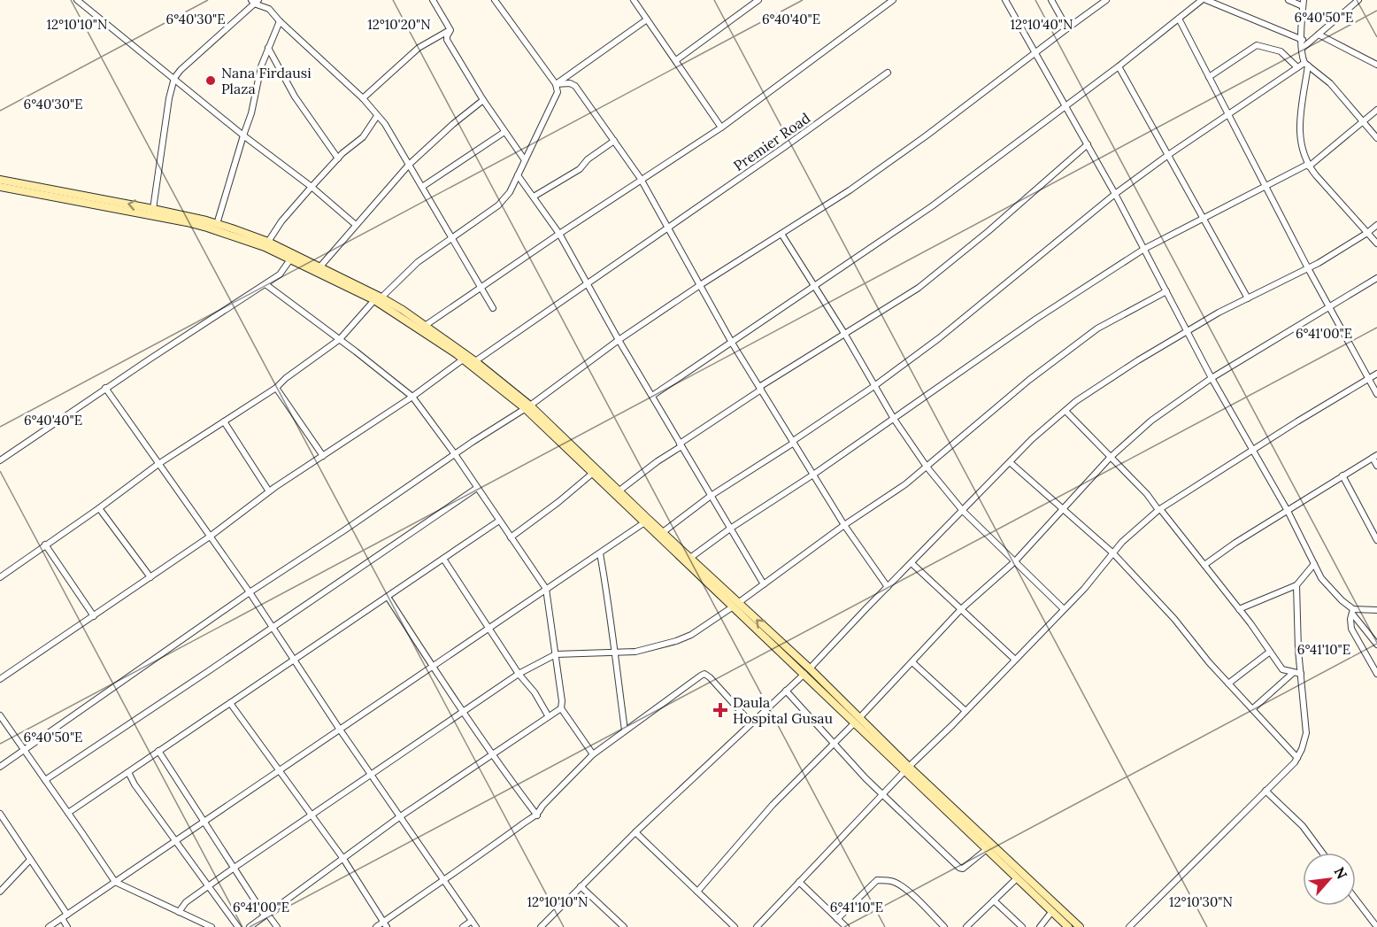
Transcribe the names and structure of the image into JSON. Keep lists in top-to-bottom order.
{
  "streets": {
    "street": ["Premier Road"]
  },
  "places": {
    "other": ["Nana Firdausi Plaza"],
    "health": ["Daula Hospital Gusau"]
  },
  "north": "top right",
  "coordinates": [
    "6°40'50\"E",
    "6°40'30\"E",
    "6°40'40\"E",
    "12°10'10\"N",
    "12°10'20\"N",
    "12°10'40\"N",
    "6°41'00\"E",
    "6°41'10\"E",
    "12°10'30\"N"
  ]
}
